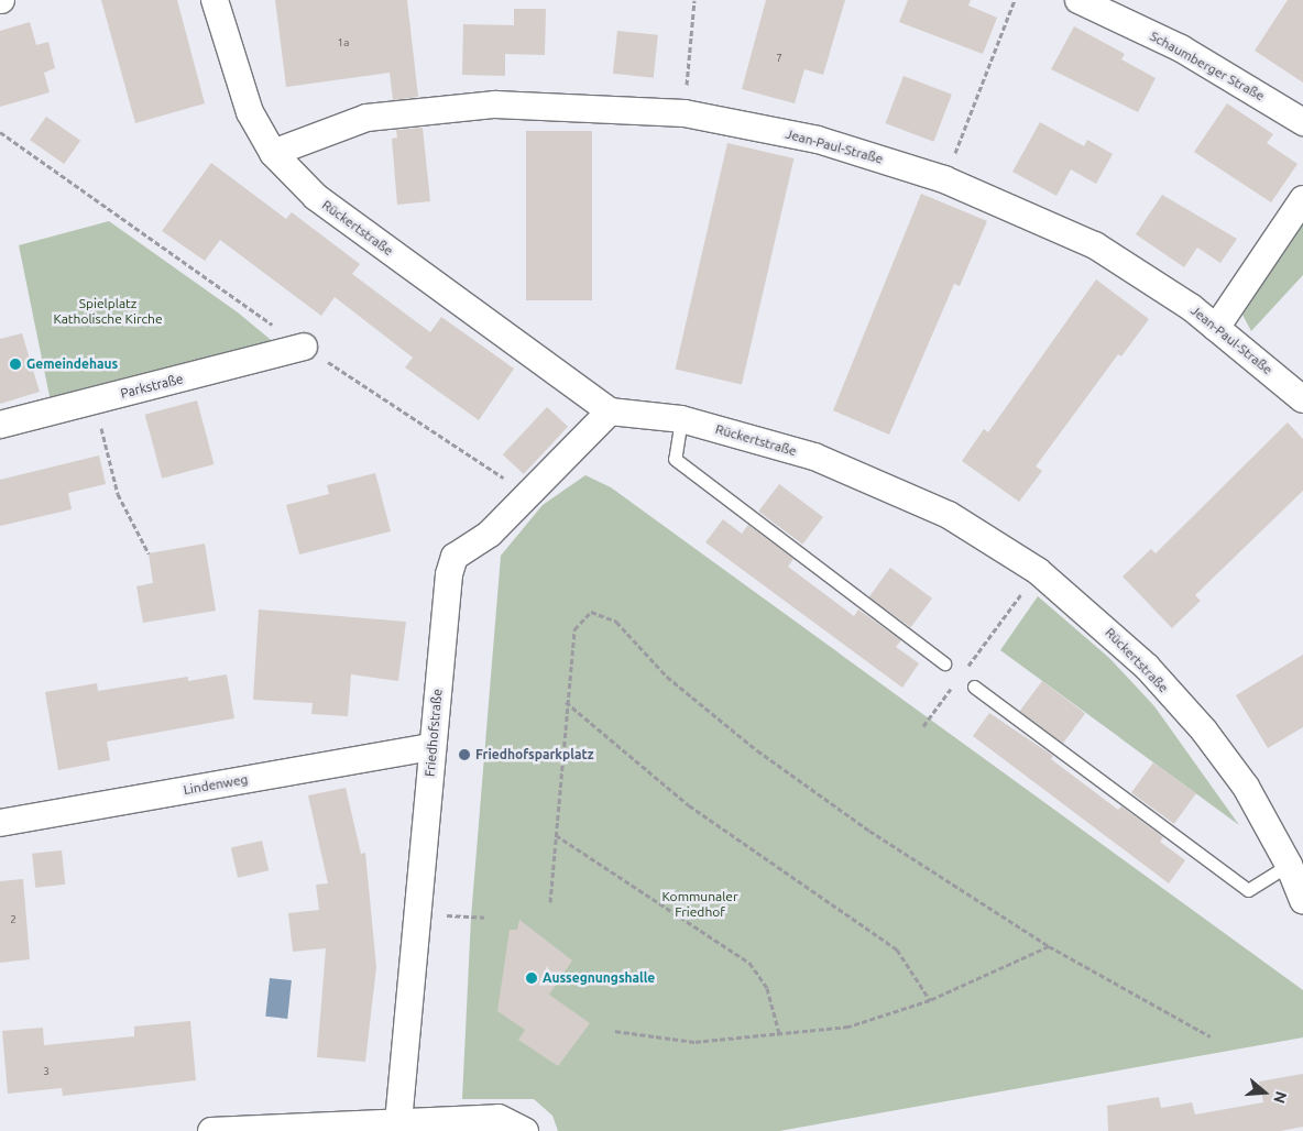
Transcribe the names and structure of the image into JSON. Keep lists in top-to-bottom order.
{
  "streets": {
    "street": [
      "Schaumberger Straße",
      "Jean-Paul-Straße",
      "Rückertstraße",
      "Parkstraße",
      "Friedhofstraße",
      "Lindenweg"
    ]
  },
  "crossings": [
    ["Jean-Paul-Straße", "Rückertstraße"],
    ["Rückertstraße", "Friedhofstraße"],
    ["Friedhofstraße", "Lindenweg"]
  ],
  "parks": ["Spielplatz Katholische Kirche", "Kommunaler Friedhof"],
  "places": ["Gemeindehaus", "Friedhofsparkplatz", "Aussegnungshalle"],
  "house_numbers": [
    "1a",
    "7",
    "2",
    "3"
  ],
  "north": "right"
}
